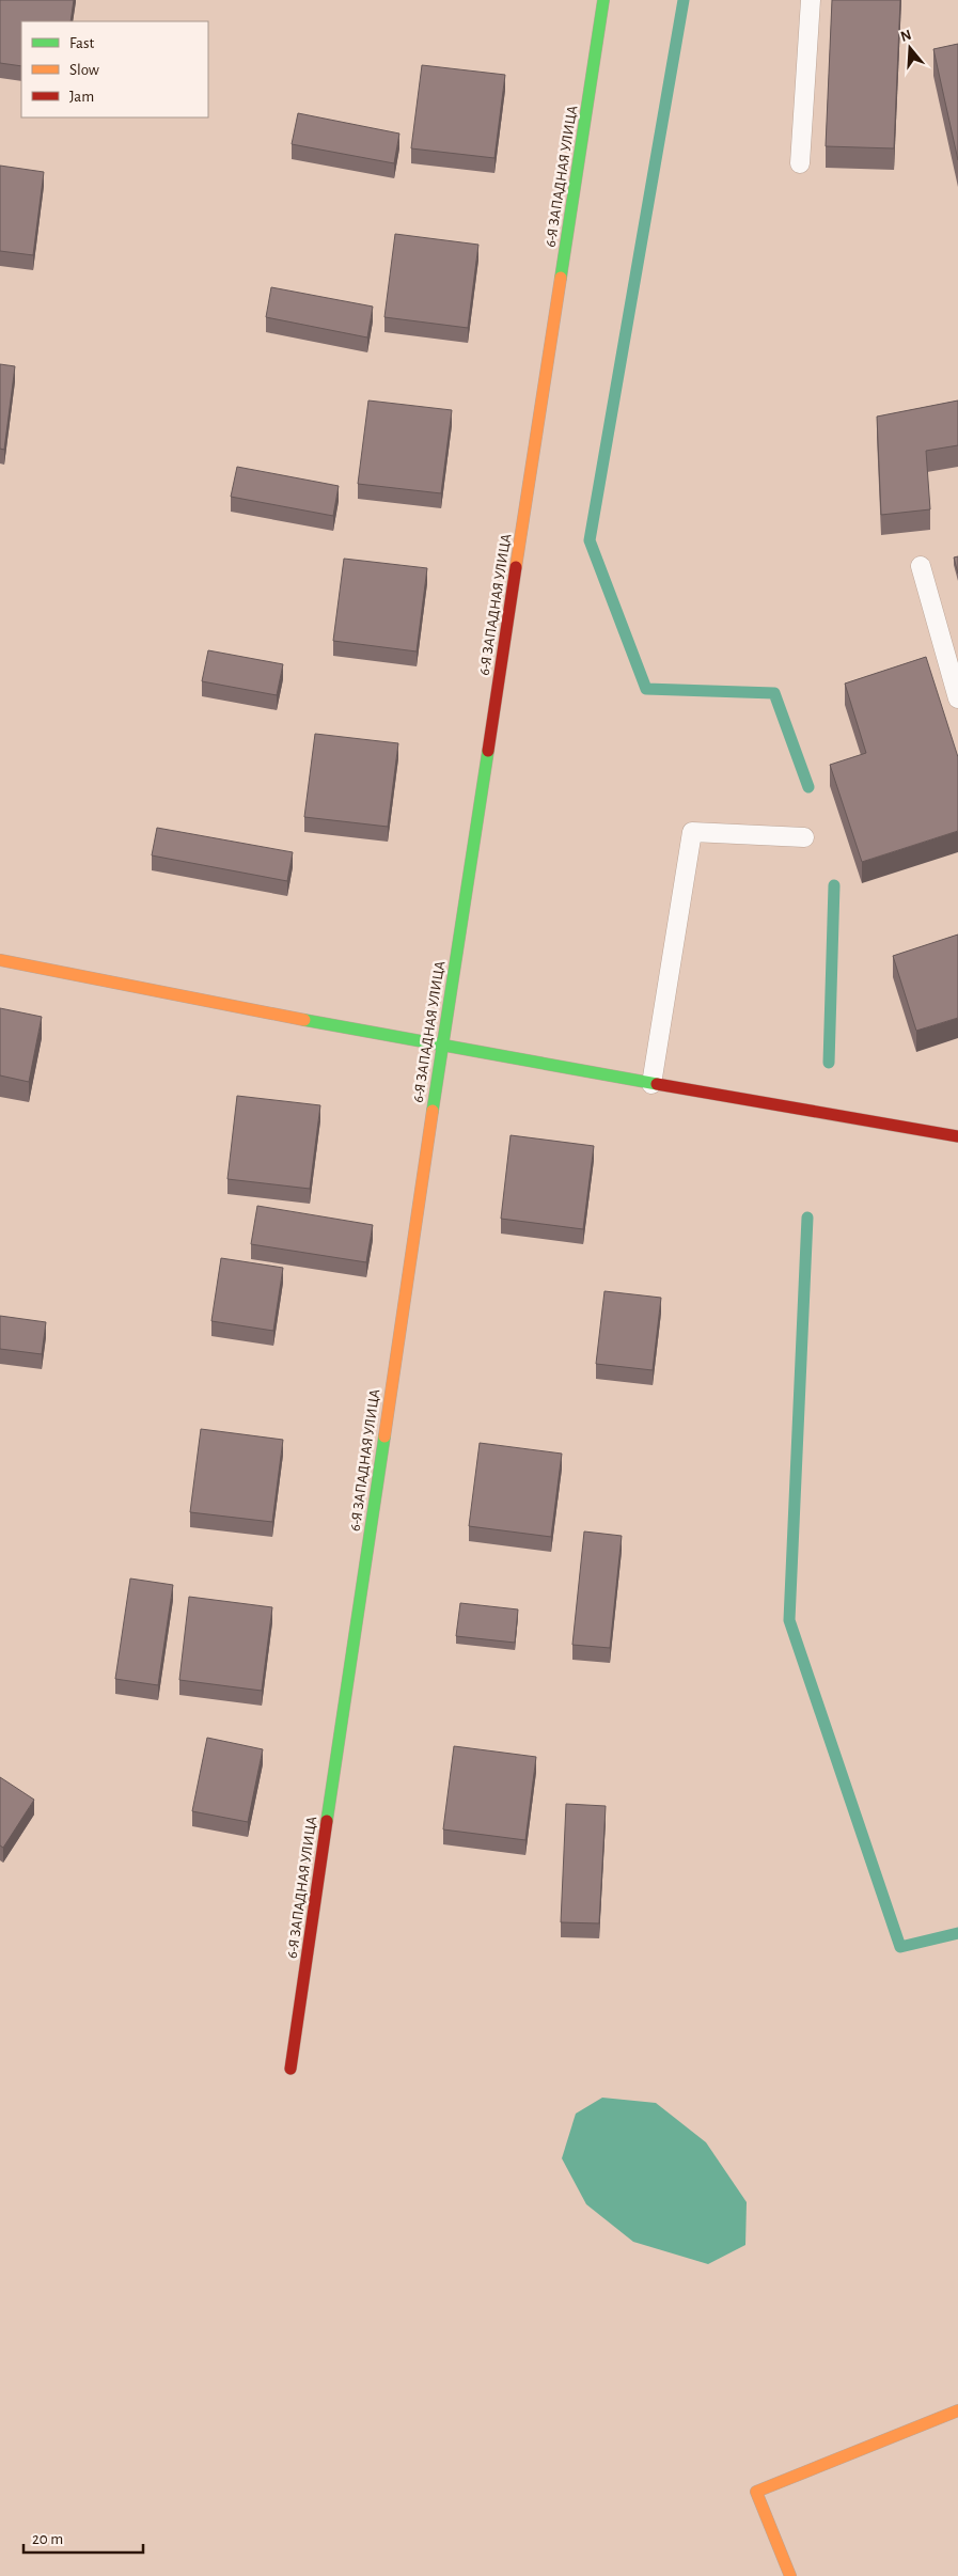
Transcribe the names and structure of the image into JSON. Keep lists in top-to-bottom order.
{
  "streets": {
    "street": ["6-Я ЗАПАДНАЯ УЛИЦА"]
  },
  "legend": ["Fast", "Slow", "Jam"],
  "scale_bar": "20 m",
  "north": "top"
}
